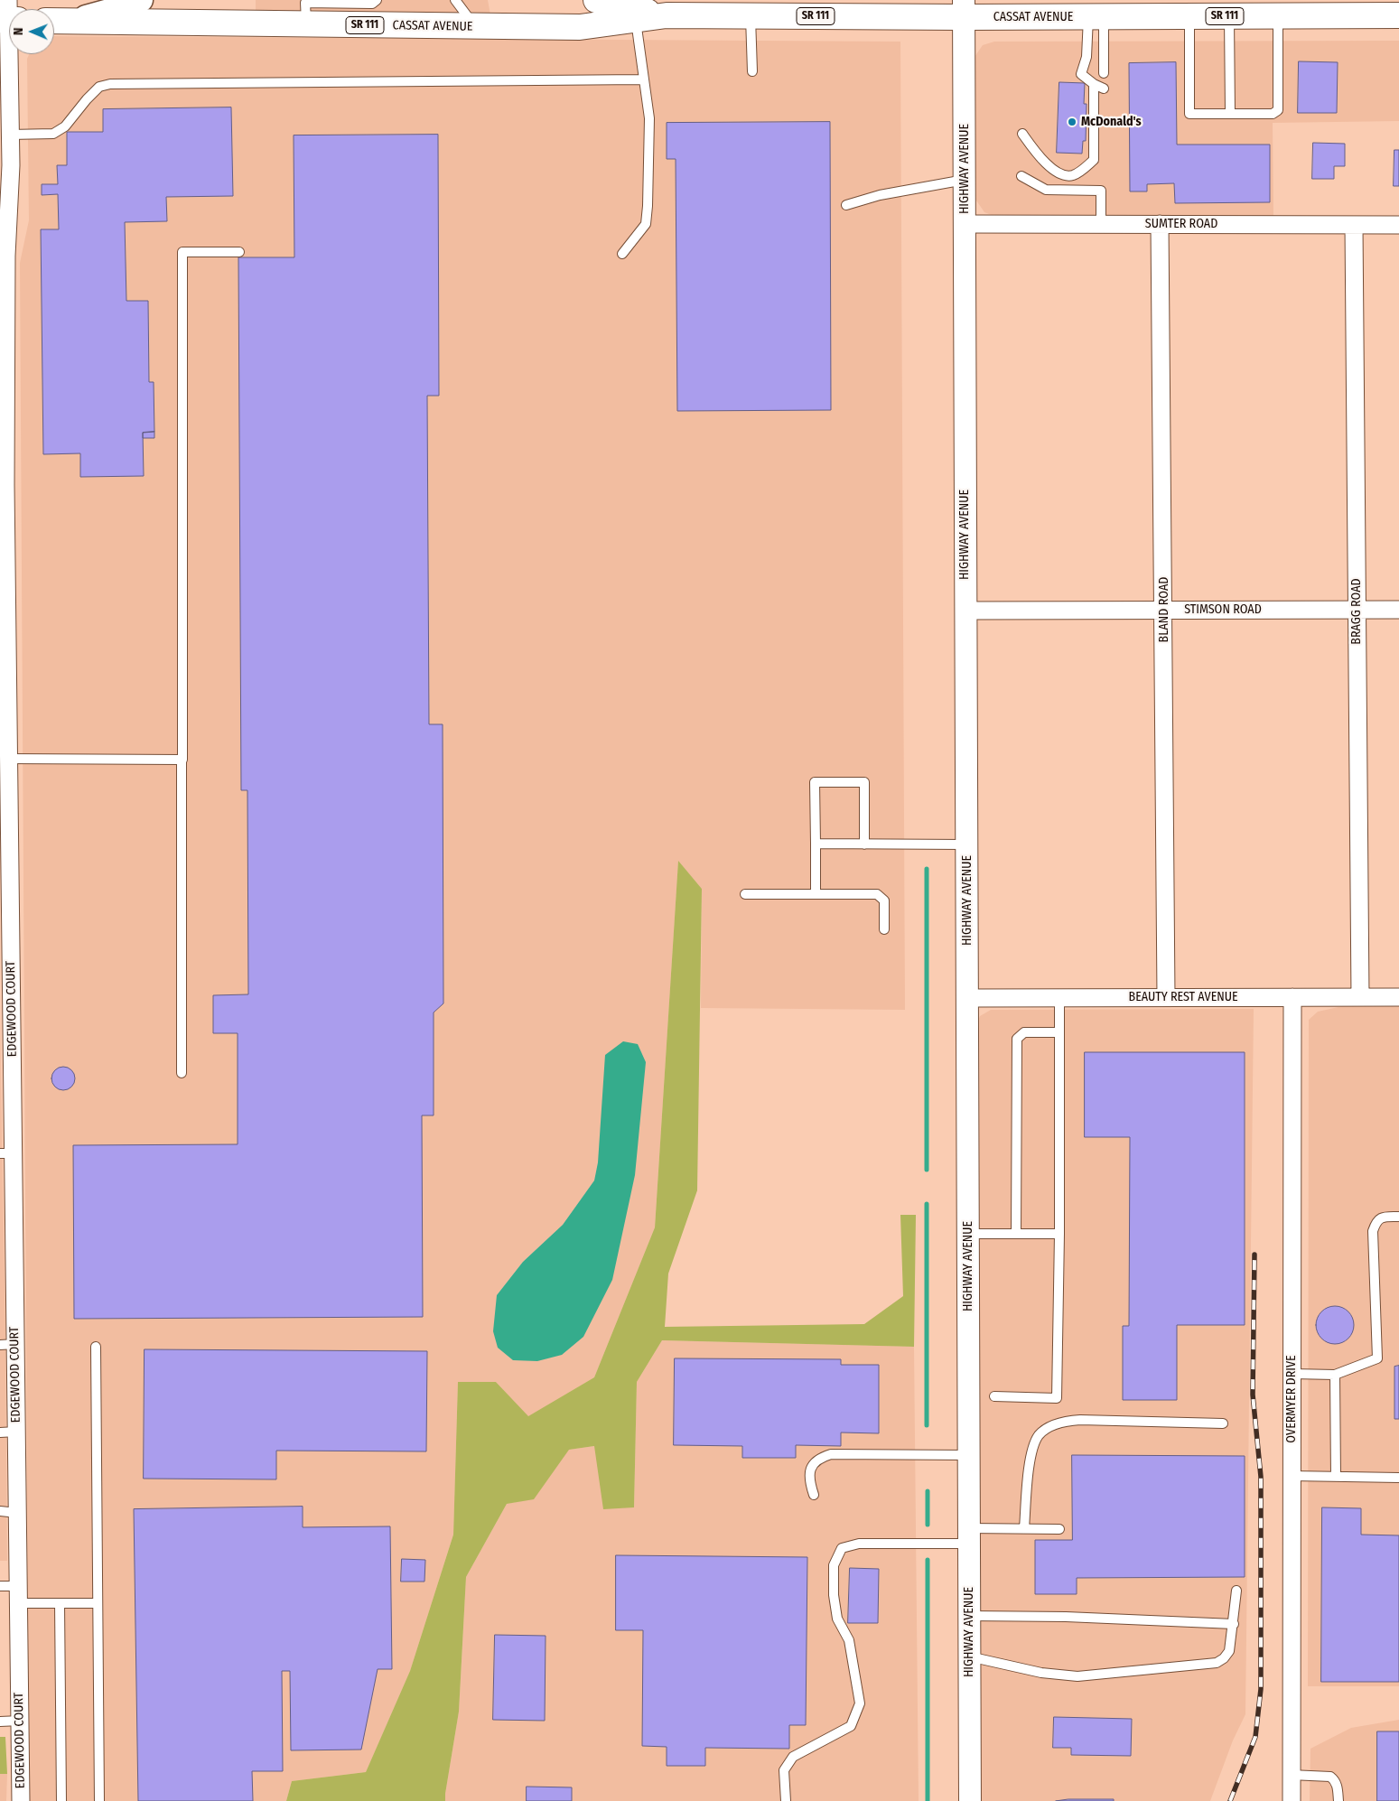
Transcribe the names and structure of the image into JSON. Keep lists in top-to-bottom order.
{
  "streets": {
    "main road": ["SR 111", "CASSAT AVENUE"],
    "street": [
      "HIGHWAY AVENUE",
      "SUMTER ROAD",
      "BLAND ROAD",
      "STIMSON ROAD",
      "BRAGG ROAD",
      "BEAUTY REST AVENUE",
      "EDGEWOOD COURT",
      "OVERMYER DRIVE"
    ]
  },
  "crossings": [
    ["CASSAT AVENUE", "HIGHWAY AVENUE"],
    ["HIGHWAY AVENUE", "SUMTER ROAD"],
    ["HIGHWAY AVENUE", "STIMSON ROAD"],
    ["HIGHWAY AVENUE", "BEAUTY REST AVENUE"],
    ["SUMTER ROAD", "BLAND ROAD"],
    ["SUMTER ROAD", "BRAGG ROAD"],
    ["BLAND ROAD", "STIMSON ROAD"],
    ["BLAND ROAD", "BEAUTY REST AVENUE"],
    ["STIMSON ROAD", "BRAGG ROAD"],
    ["BRAGG ROAD", "BEAUTY REST AVENUE"],
    ["BEAUTY REST AVENUE", "OVERMYER DRIVE"]
  ],
  "places": ["McDonald's"],
  "north": "left"
}
